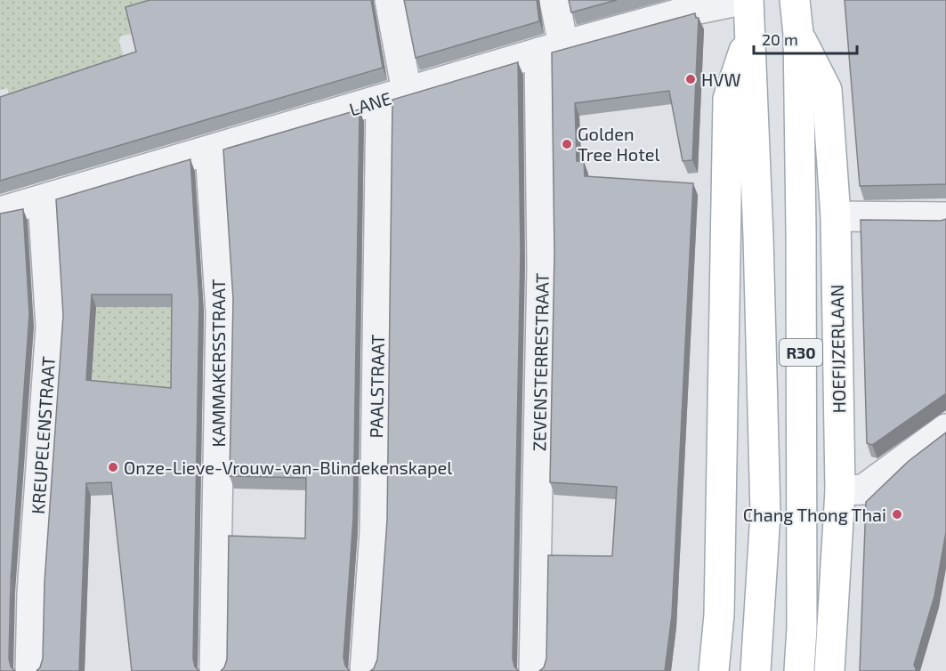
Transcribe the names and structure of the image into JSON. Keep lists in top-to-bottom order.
{
  "streets": {
    "main road": ["HOEFIJZERLAAN", "R30"],
    "street": [
      "LANE",
      "ZEVENSTERRESTRAAT",
      "KAMMAKERSSTRAAT",
      "PAALSTRAAT",
      "KREUPELENSTRAAT"
    ]
  },
  "crossings": [
    ["LANE", "ZEVENSTERRESTRAAT"],
    ["LANE", "KAMMAKERSSTRAAT"],
    ["LANE", "PAALSTRAAT"],
    ["LANE", "KREUPELENSTRAAT"]
  ],
  "places": [
    "HVW",
    "Golden Tree Hotel",
    "Onze-Lieve-Vrouw-van-Blindekenskapel",
    "Chang Thong Thai"
  ],
  "scale_bar": "20 m"
}
